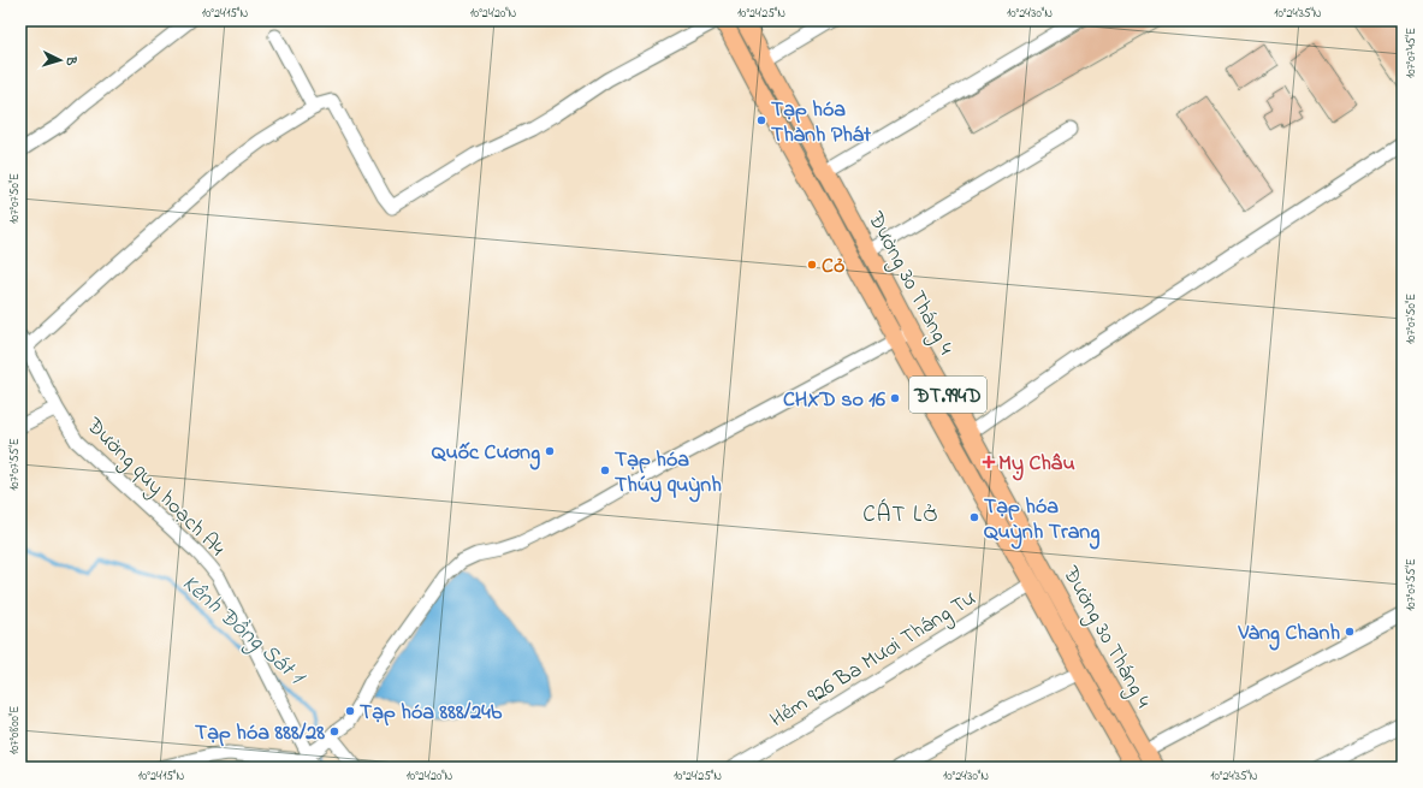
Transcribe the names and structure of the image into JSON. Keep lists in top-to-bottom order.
{
  "streets": {
    "main road": ["Đường 30 Tháng 4", "ĐT.994D"],
    "street": ["Đường quy hoạch A4", "Hẻm 926 Ba Mươi Tháng Tư"]
  },
  "crossings": [
    ["Đường 30 Tháng 4", "Hẻm 926 Ba Mươi Tháng Tư"]
  ],
  "districts": ["CÁT LỞ"],
  "water": ["Kênh Đồng Sát 1"],
  "places": {
    "other": [
      "Tạp hóa Thành Phát",
      "Cỏ",
      "CHXD so 16",
      "Quốc Cương",
      "Tạp hóa Thúy quỳnh",
      "Tạp hóa Quỳnh Trang",
      "Vàng Chanh",
      "Tạp hóa 888/24b",
      "Tạp hóa 888/28"
    ],
    "health": ["Mỵ Châu"]
  },
  "north": "right",
  "coordinates": [
    "10°24'15\"N",
    "10°24'20\"N",
    "10°24'25\"N",
    "10°24'30\"N",
    "10°24'35\"N",
    "107°07'45\"E",
    "107°07'50\"E",
    "107°07'55\"E",
    "107°08'00\"E"
  ]
}
